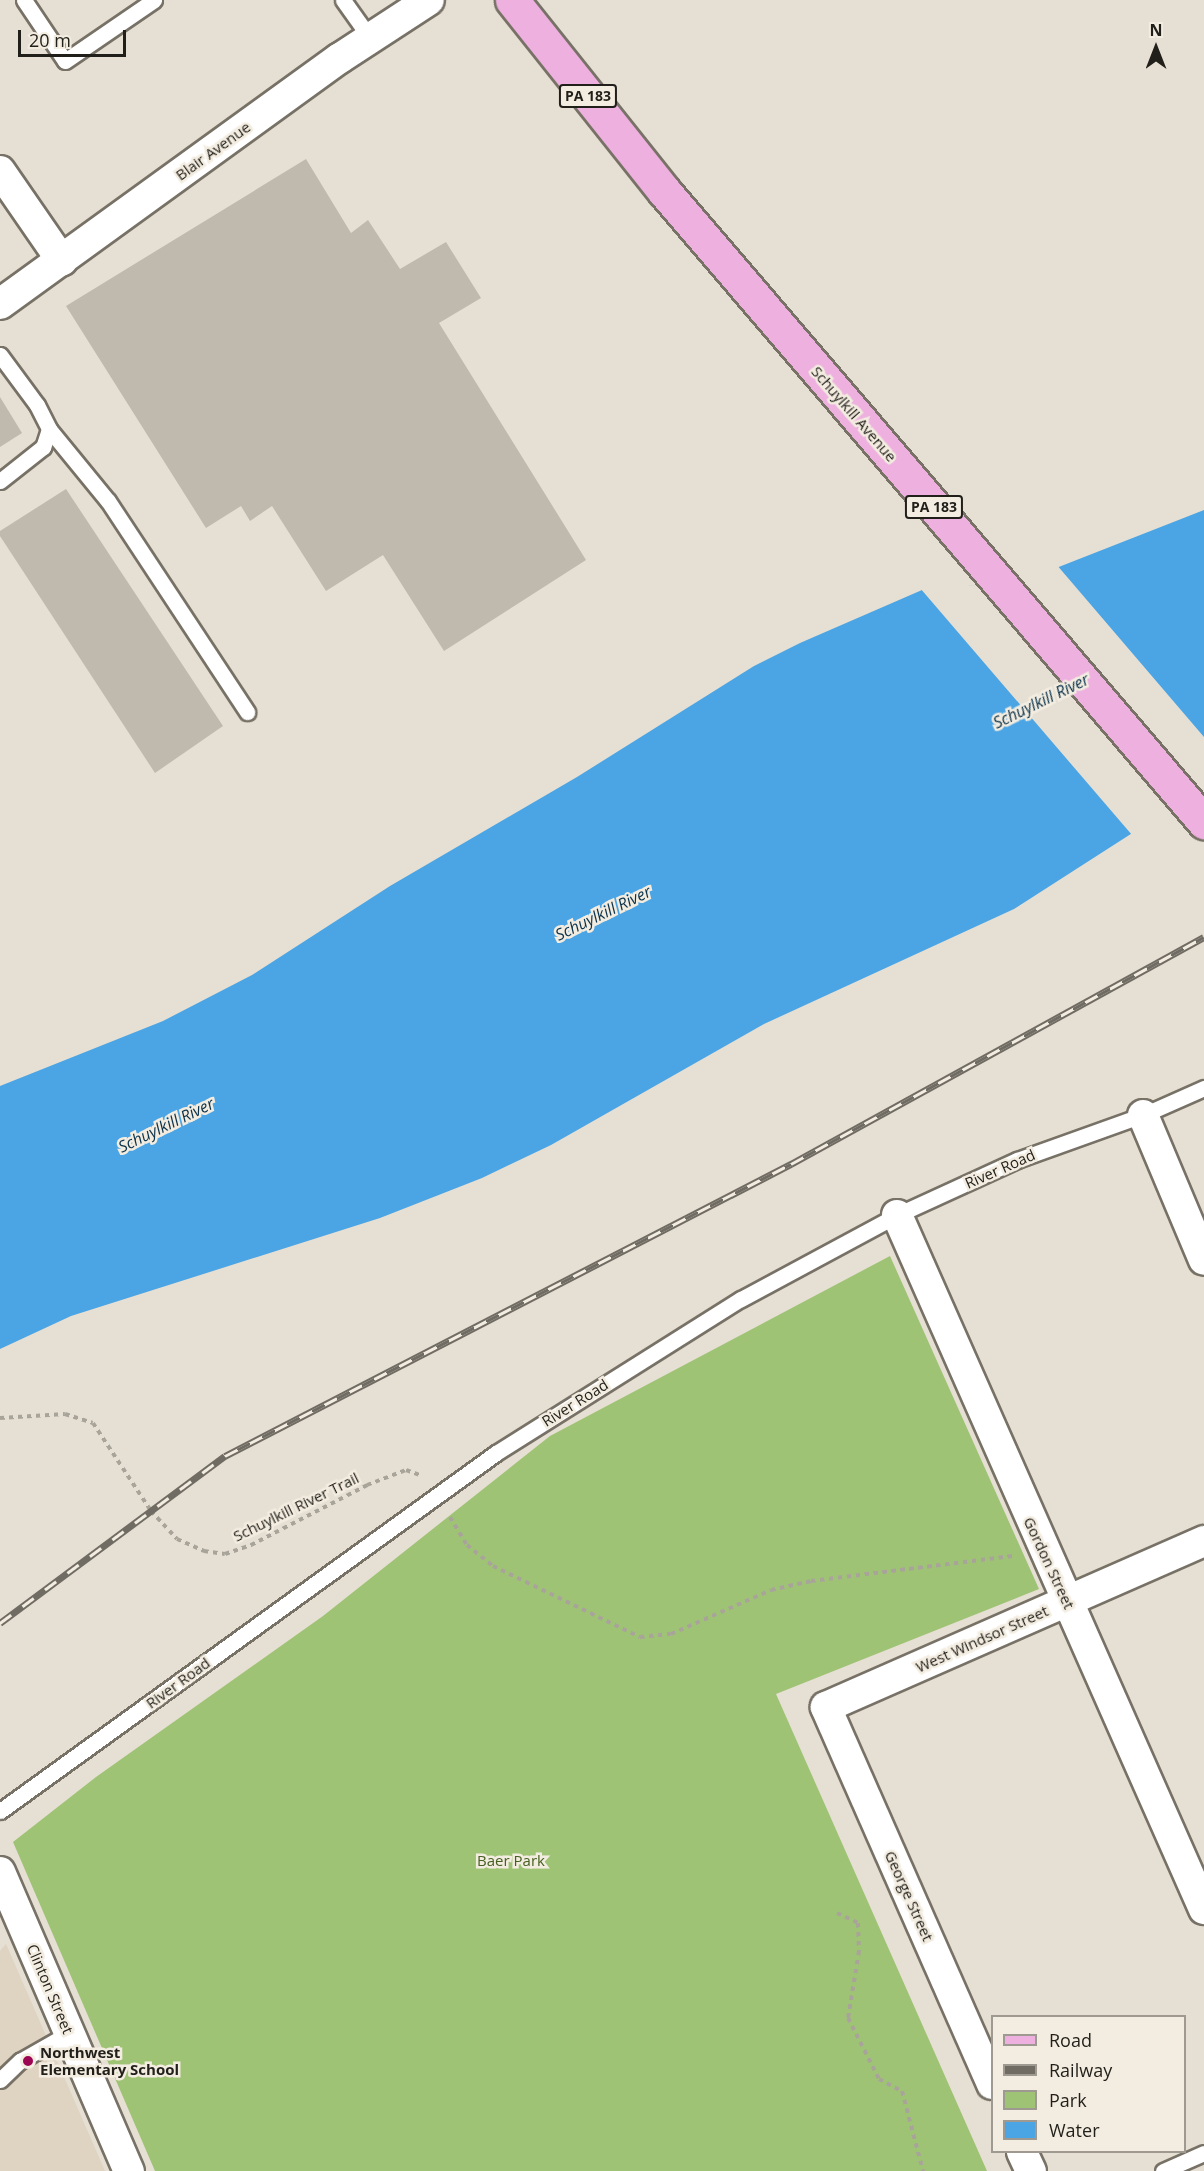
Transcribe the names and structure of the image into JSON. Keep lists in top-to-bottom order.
{
  "streets": {
    "main road": ["PA 183", "Schuylkill Avenue"],
    "street": [
      "Blair Avenue",
      "Gordon Street",
      "West Windsor Street",
      "George Street",
      "Clinton Street"
    ],
    "lane": ["River Road"],
    "path": ["Schuylkill River Trail"]
  },
  "crossings": [
    ["River Road", "Schuylkill River Trail"],
    ["River Road", "Gordon Street"],
    ["Schuylkill River Trail", "Gordon Street"],
    ["Gordon Street", "West Windsor Street"],
    ["West Windsor Street", "George Street"]
  ],
  "water": ["Schuylkill River"],
  "parks": ["Baer Park"],
  "places": ["Northwest Elementary School"],
  "legend": [
    "Road",
    "Railway",
    "Park",
    "Water"
  ],
  "scale_bar": "20 m",
  "north": "top"
}
